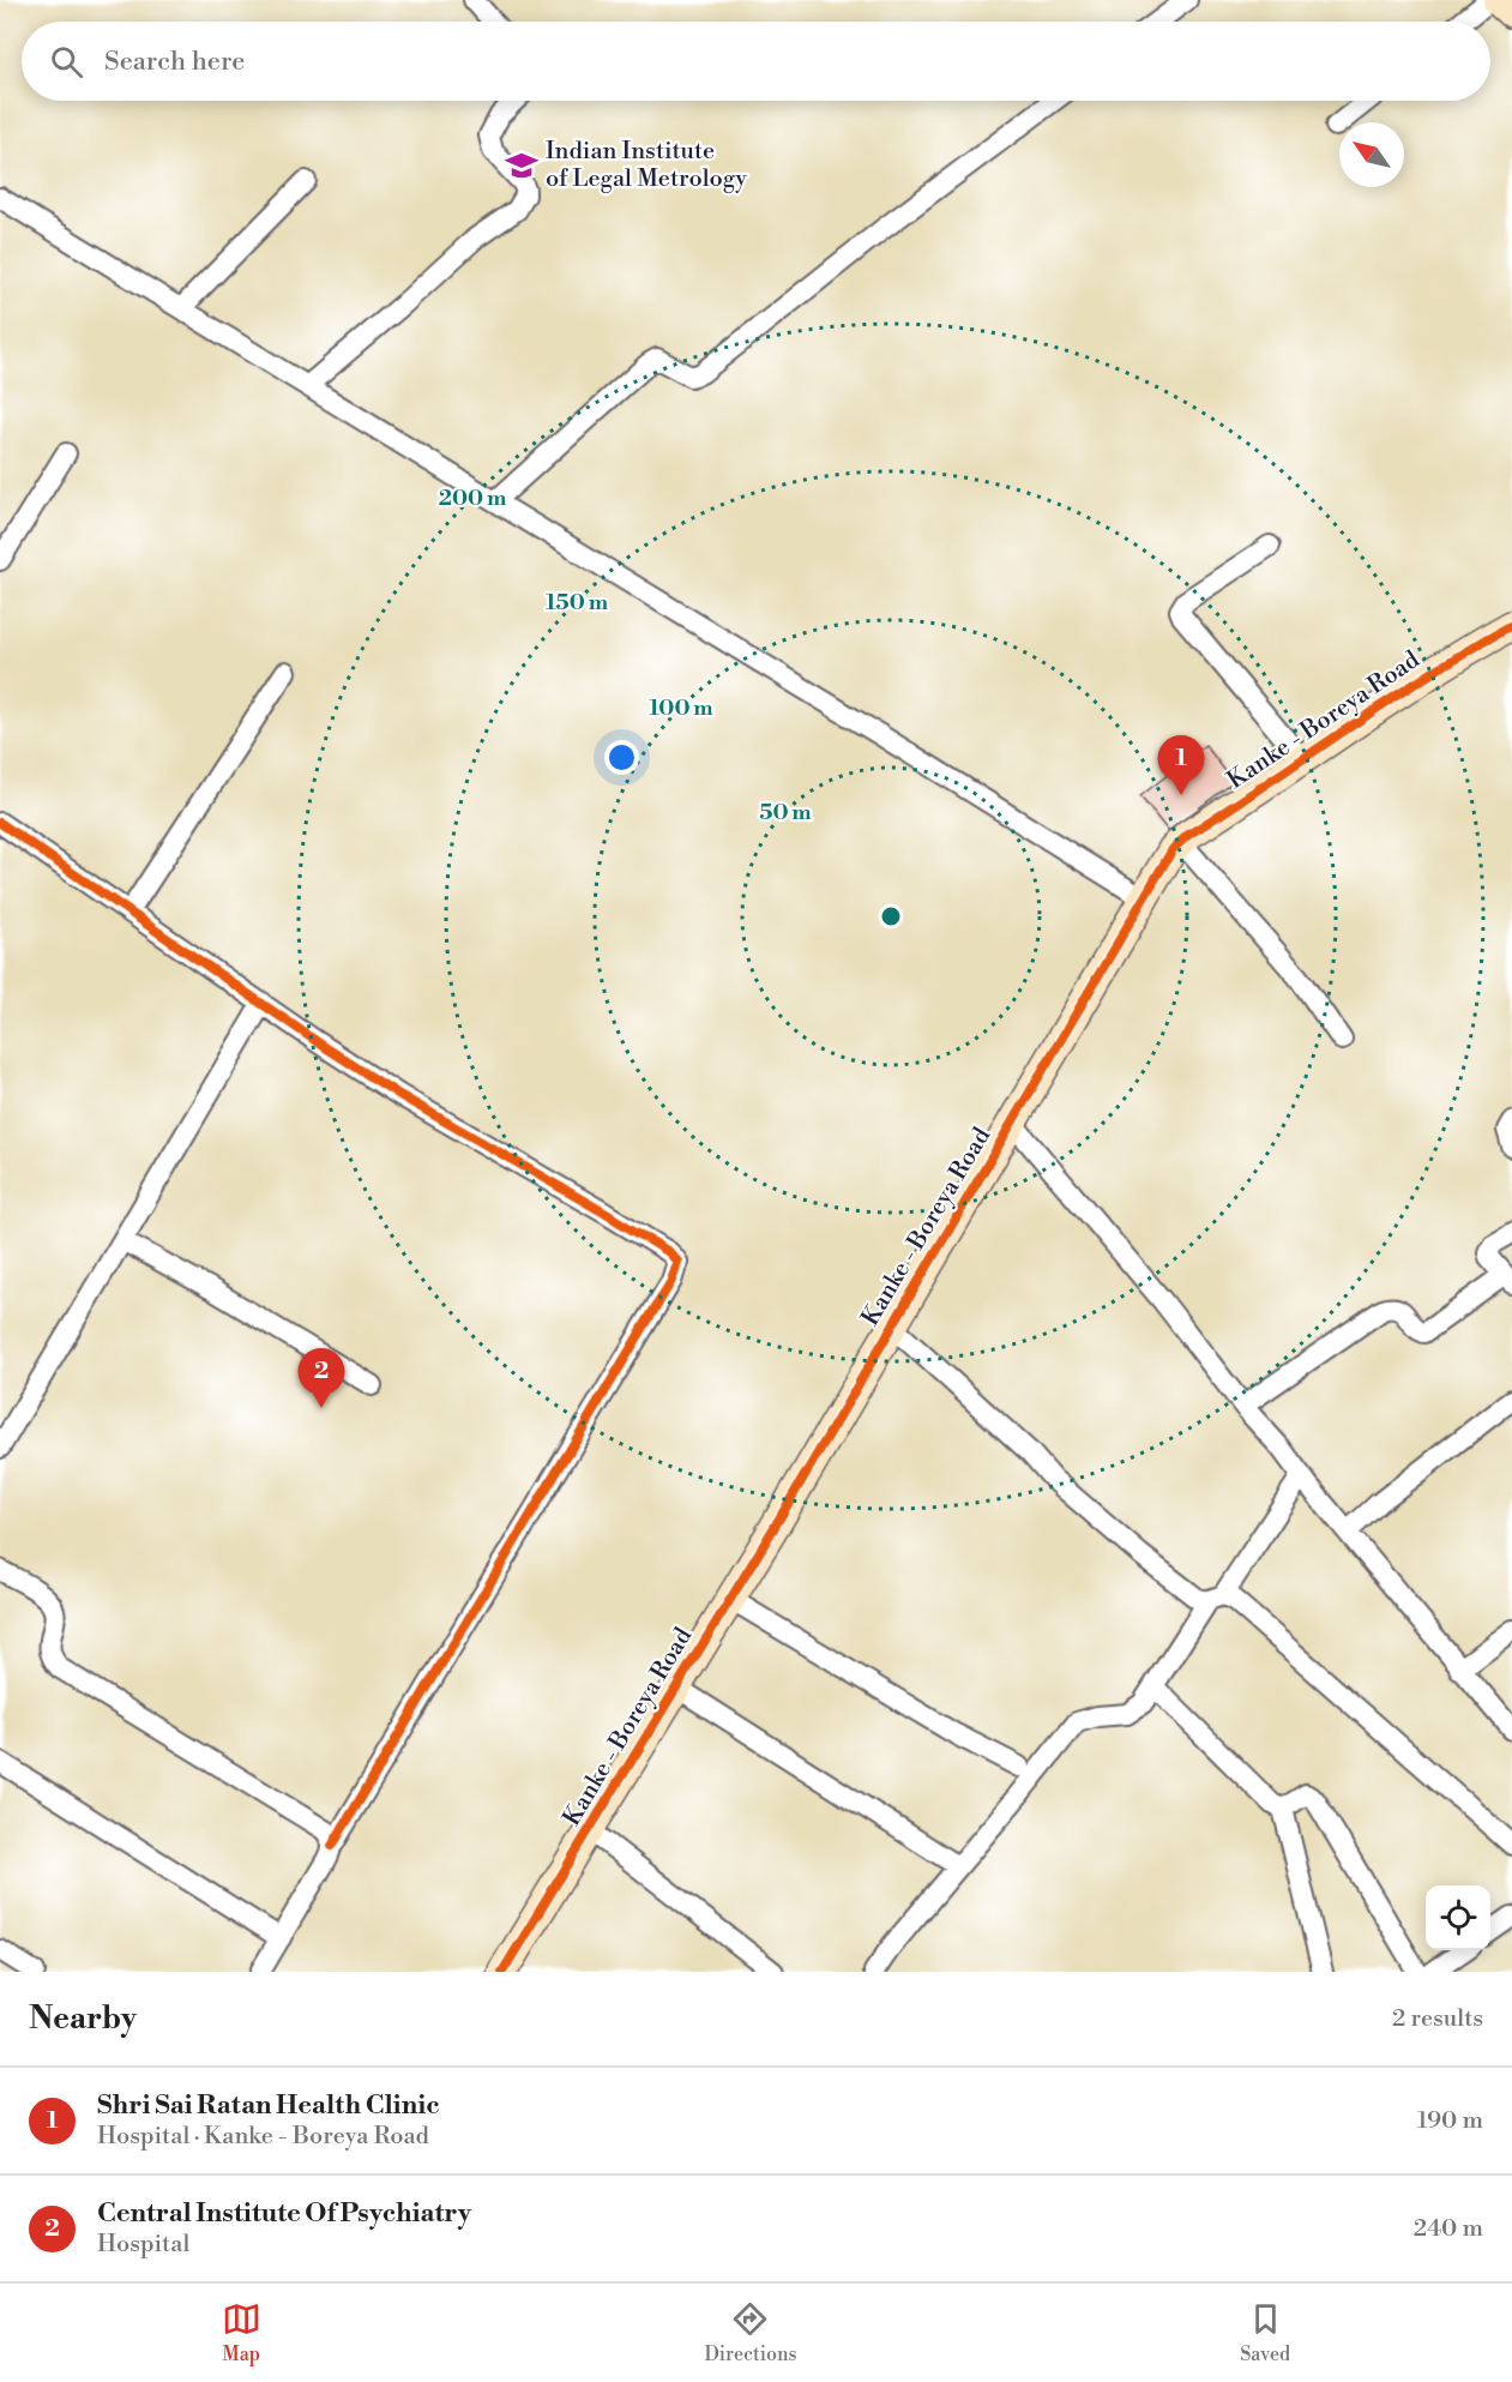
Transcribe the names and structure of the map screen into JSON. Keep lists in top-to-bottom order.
{
  "streets": {
    "street": ["Kanke - Boreya Road"]
  },
  "places": {
    "school or university": ["Indian Institute of Legal Metrology"]
  },
  "north": "top left",
  "page": {
    "search": "Search here",
    "pins": ["1", "2"],
    "heading": ["Nearby", "2 results"],
    "list": [
      {
        "mark": "1",
        "name": "Shri Sai Ratan Health Clinic",
        "note": "Hospital · Kanke - Boreya Road",
        "value": "190 m"
      },
      {
        "mark": "2",
        "name": "Central Institute Of Psychiatry",
        "note": "Hospital",
        "value": "240 m"
      }
    ],
    "nav": ["Map", "Directions", "Saved"]
  },
  "rings": [
    "200 m",
    "150 m",
    "100 m",
    "50 m"
  ]
}
